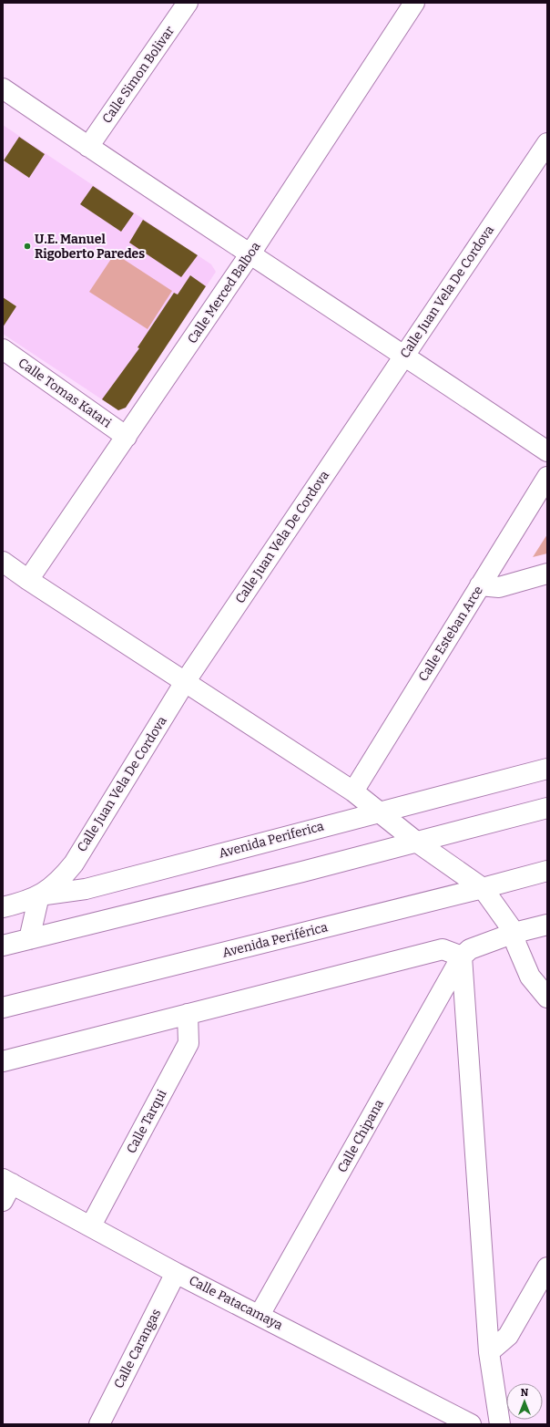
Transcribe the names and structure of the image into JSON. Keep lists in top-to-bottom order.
{
  "streets": {
    "street": [
      "Calle Simon Bolivar",
      "Calle Juan Vela De Cordova",
      "Calle Merced Balboa",
      "Calle Tomas Katari",
      "Calle Esteban Arce",
      "Avenida Periferica",
      "Avenida Periférica",
      "Calle Tarqui",
      "Calle Chipana",
      "Calle Patacamaya",
      "Calle Carangas"
    ]
  },
  "crossings": [
    ["Calle Juan Vela De Cordova", "Avenida Periferica"],
    ["Calle Merced Balboa", "Calle Tomas Katari"],
    ["Calle Tarqui", "Calle Patacamaya"],
    ["Calle Chipana", "Calle Patacamaya"],
    ["Calle Patacamaya", "Calle Carangas"]
  ],
  "places": ["U.E. Manuel Rigoberto Paredes"],
  "north": "top"
}
